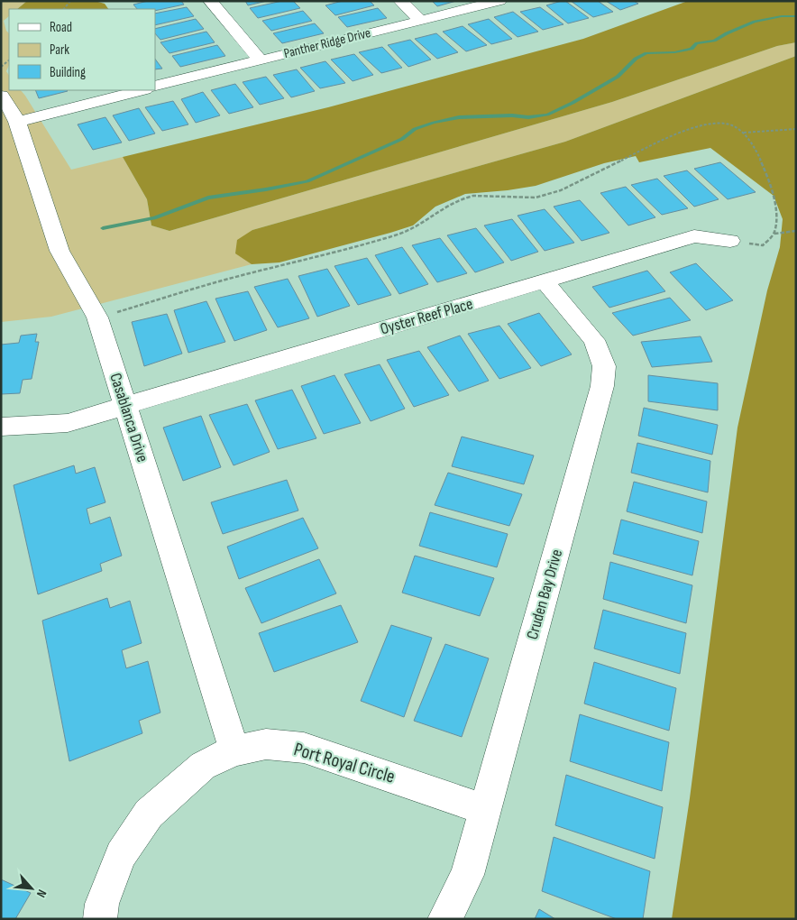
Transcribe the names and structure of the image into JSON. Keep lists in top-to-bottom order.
{
  "streets": {
    "street": [
      "Panther Ridge Drive",
      "Oyster Reef Place",
      "Casablanca Drive",
      "Cruden Bay Drive",
      "Port Royal Circle"
    ]
  },
  "crossings": [
    ["Oyster Reef Place", "Casablanca Drive"],
    ["Oyster Reef Place", "Cruden Bay Drive"],
    ["Casablanca Drive", "Port Royal Circle"],
    ["Cruden Bay Drive", "Port Royal Circle"]
  ],
  "legend": ["Road", "Park", "Building"],
  "north": "bottom right"
}
